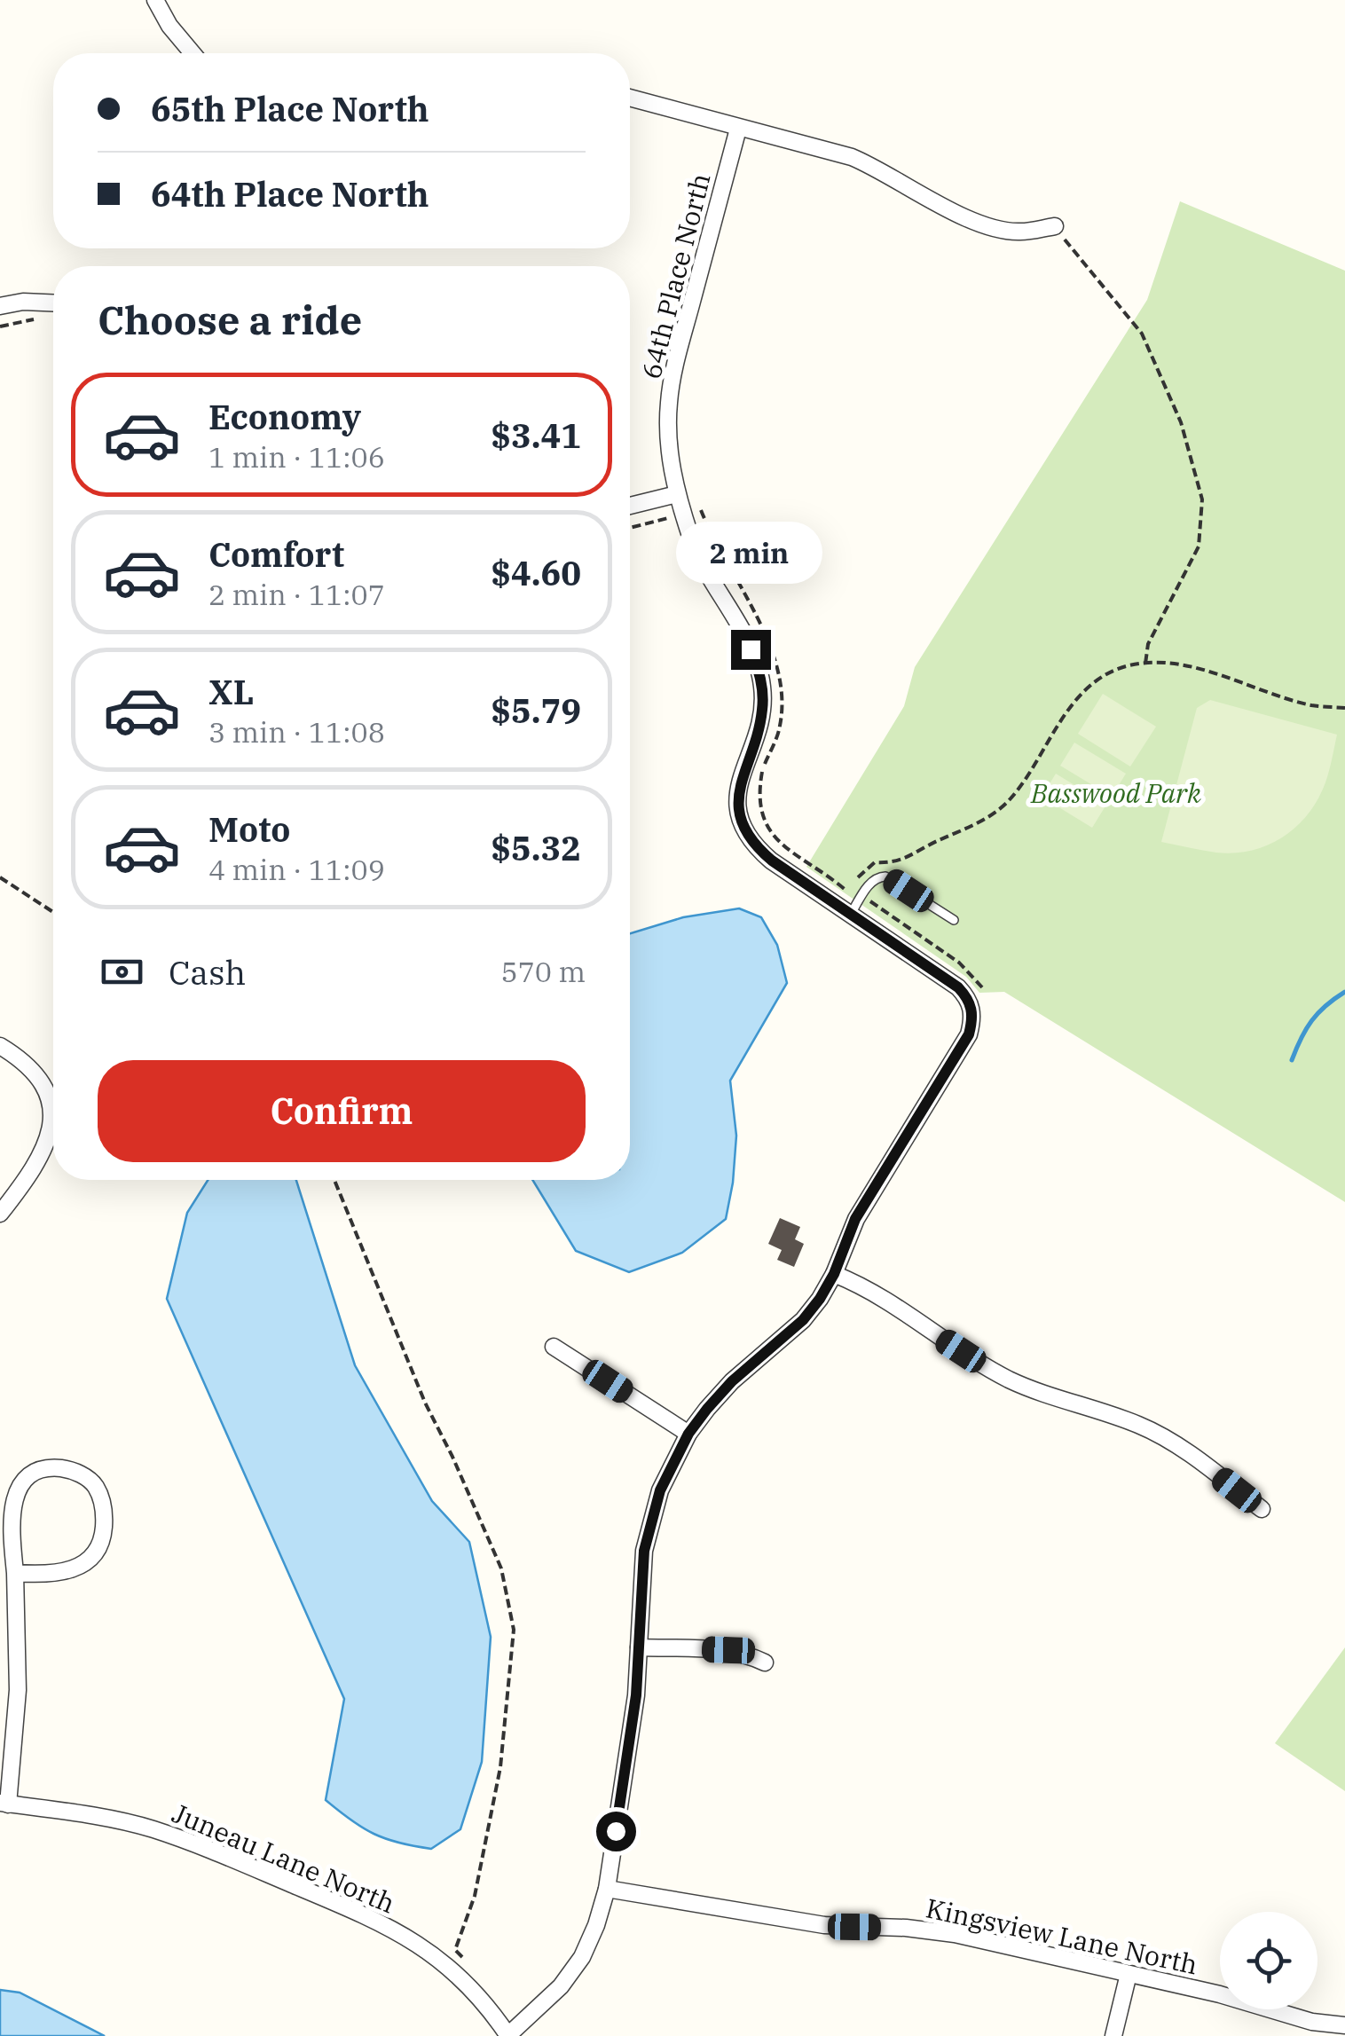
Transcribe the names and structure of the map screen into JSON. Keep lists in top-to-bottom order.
{
  "streets": {
    "street": ["64th Place North", "Juneau Lane North", "Kingsview Lane North"]
  },
  "parks": ["Basswood Park"],
  "page": {
    "banner": ["65th Place North", "64th Place North"],
    "heading": "Choose a ride",
    "list": [
      {
        "name": "Economy",
        "note": "1 min · 11:06",
        "value": "$3.41"
      },
      {
        "name": "Comfort",
        "note": "2 min · 11:07",
        "value": "$4.60"
      },
      {
        "name": "XL",
        "note": "3 min · 11:08",
        "value": "$5.79"
      },
      {
        "name": "Moto",
        "note": "4 min · 11:09",
        "value": "$5.32"
      }
    ],
    "bubble": "2 min",
    "pay": ["Cash", "570 m"],
    "buttons": "Confirm"
  }
}
